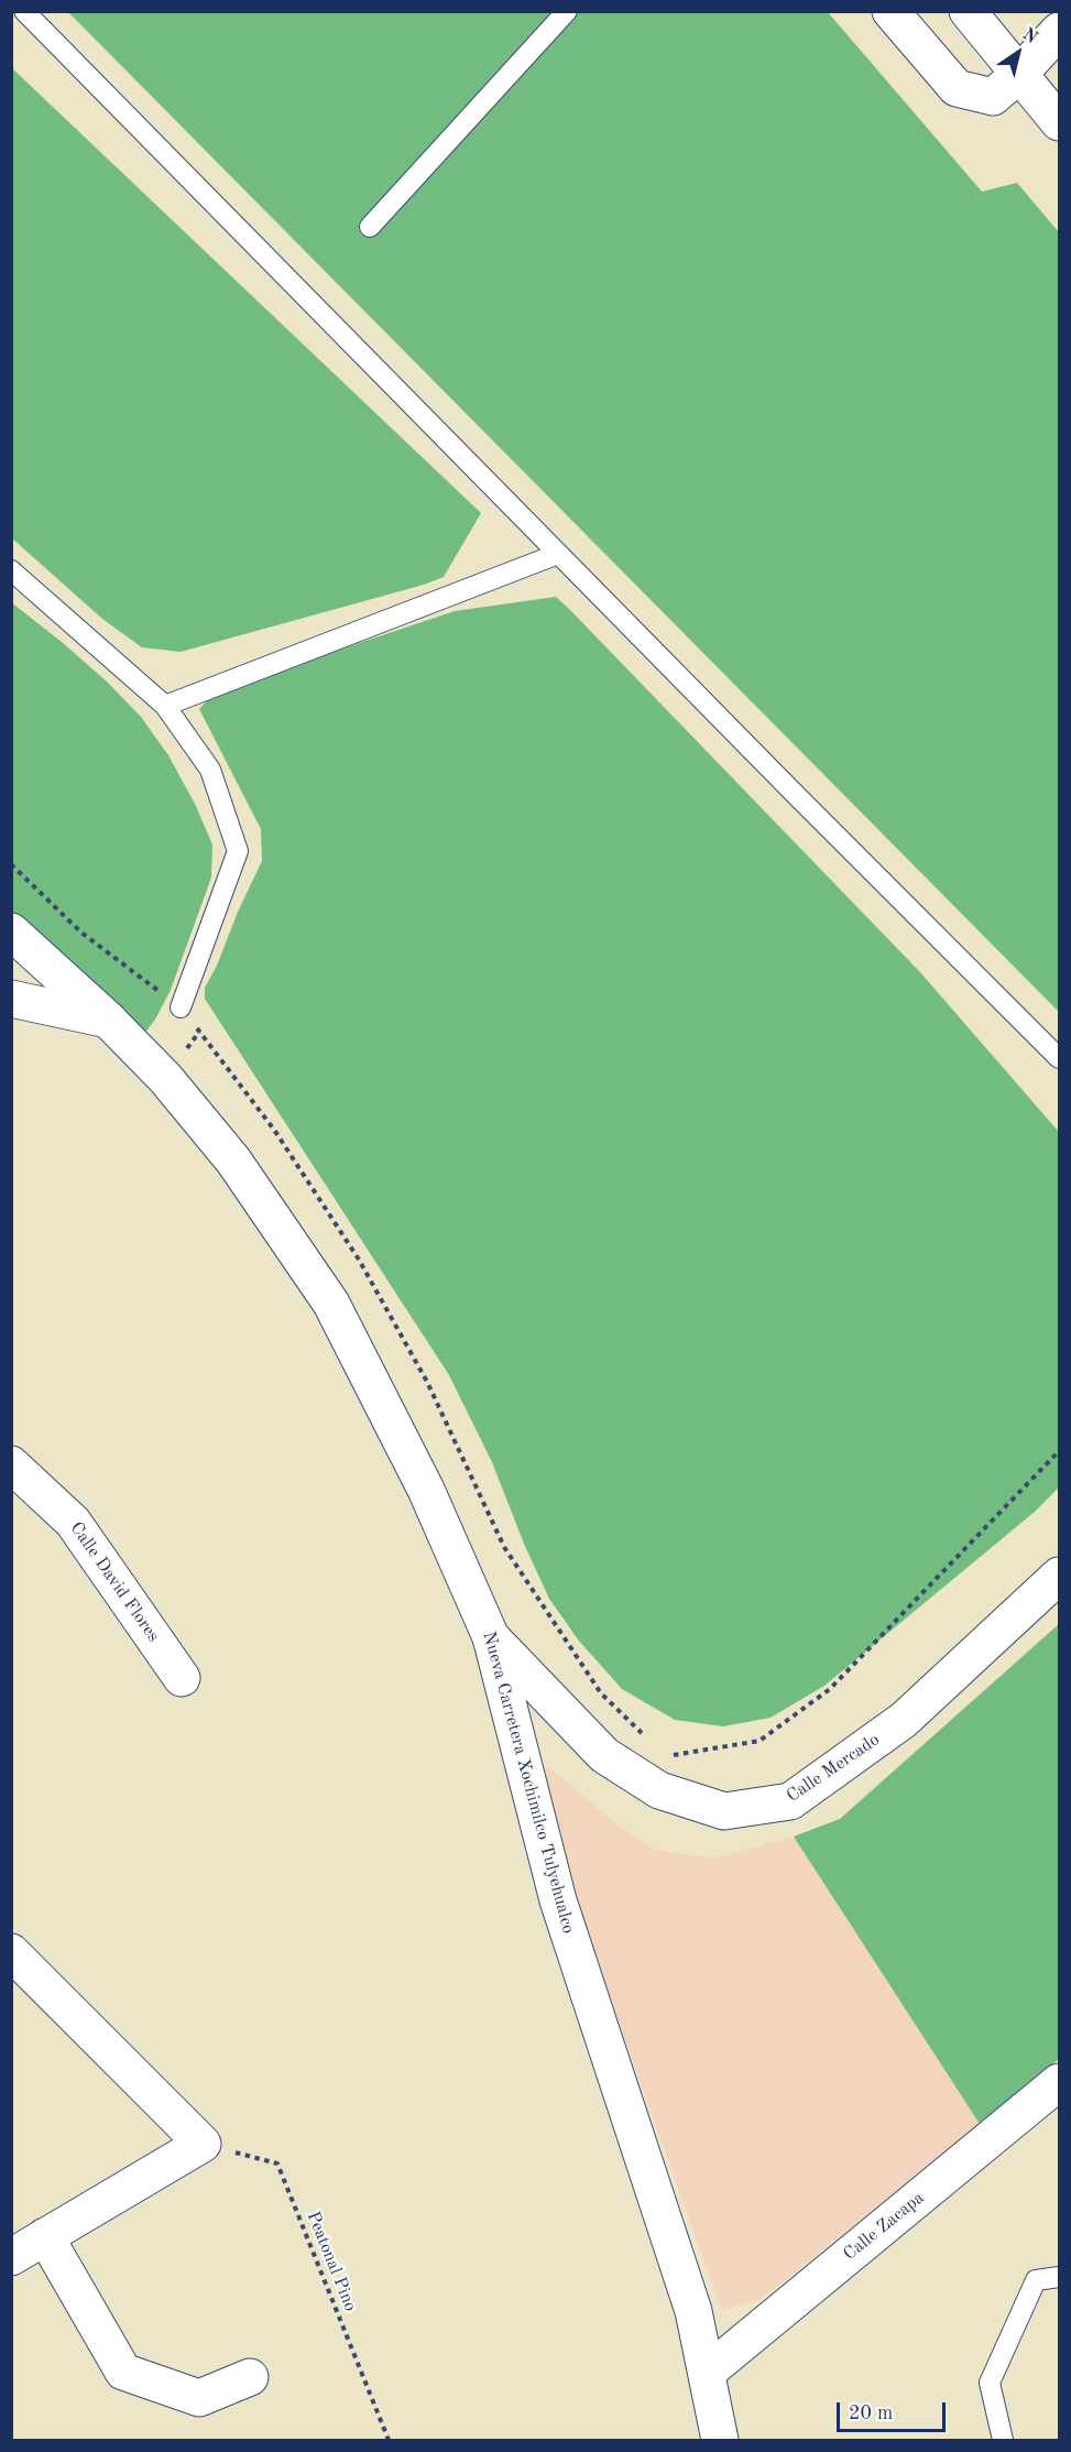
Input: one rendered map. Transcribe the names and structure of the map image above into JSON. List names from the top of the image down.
{
  "streets": {
    "street": [
      "Calle David Flores",
      "Calle Mercado",
      "Nueva Carretera Xochimilco Tulyehualco",
      "Calle Zacapa"
    ],
    "path": ["Peatonal Pino"]
  },
  "crossings": [
    ["Calle Mercado", "Nueva Carretera Xochimilco Tulyehualco"],
    ["Nueva Carretera Xochimilco Tulyehualco", "Calle Zacapa"]
  ],
  "scale_bar": "20 m",
  "north": "top right"
}
